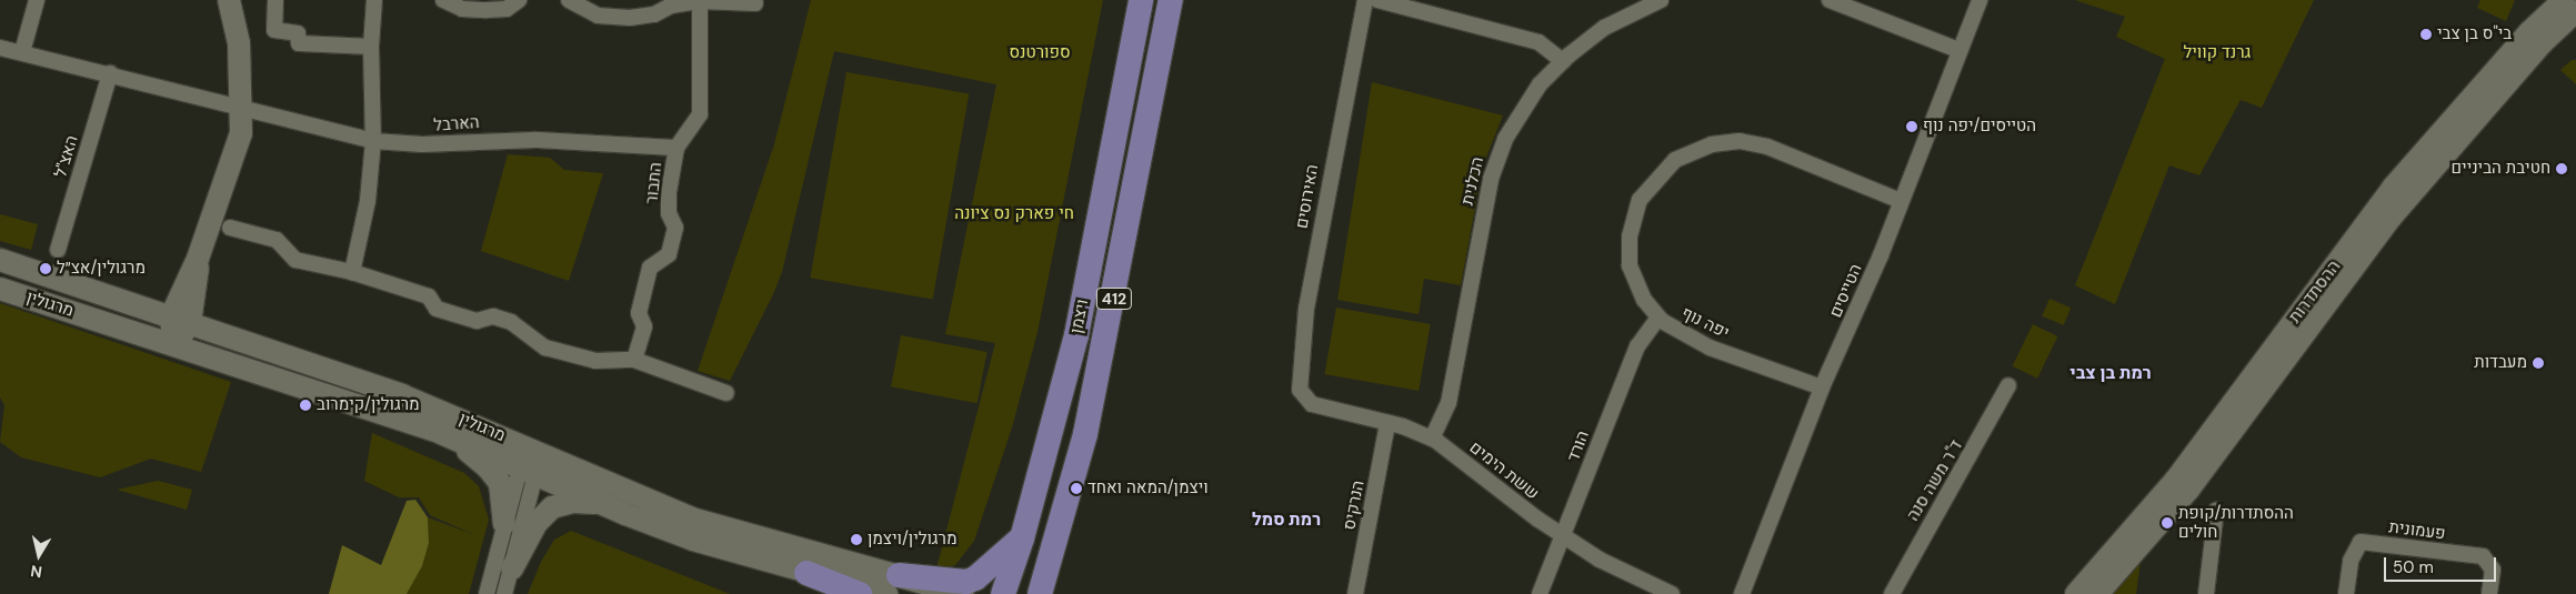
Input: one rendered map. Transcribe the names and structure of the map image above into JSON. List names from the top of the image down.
{
  "streets": {
    "main road": [
      "ההסתדרות",
      "412",
      "מרגולין",
      "ויצמן"
    ],
    "street": [
      "הארבל",
      "האצ\"ל",
      "הכלנית",
      "התבור",
      "האירוסים",
      "הטייסים",
      "יפה נוף",
      "הורד",
      "ששת הימים",
      "ד\"ר משה סנה",
      "הנרקיס",
      "פעמונית"
    ]
  },
  "crossings": [
    ["הארבל", "התבור"],
    ["הכלנית", "ששת הימים"],
    ["האירוסים", "ששת הימים"],
    ["הטייסים", "יפה נוף"],
    ["יפה נוף", "הורד"],
    ["הורד", "ששת הימים"],
    ["ששת הימים", "הנרקיס"]
  ],
  "districts": ["רמת בן צבי", "רמת סמל"],
  "parks": ["ספורטנס", "גרנד קוויל", "חי פארק נס ציונה"],
  "places": [
    "בי\"ס בן צבי",
    "הטייסים/יפה נוף",
    "חטיבת הביניים",
    "מרגולין/אצ״ל",
    "מעבדות",
    "מרגולין/קימרוב",
    "ויצמן/המאה ואחד",
    "ההסתדרות/קופת חולים",
    "מרגולין/ויצמן"
  ],
  "scale_bar": "50 m",
  "north": "bottom"
}
